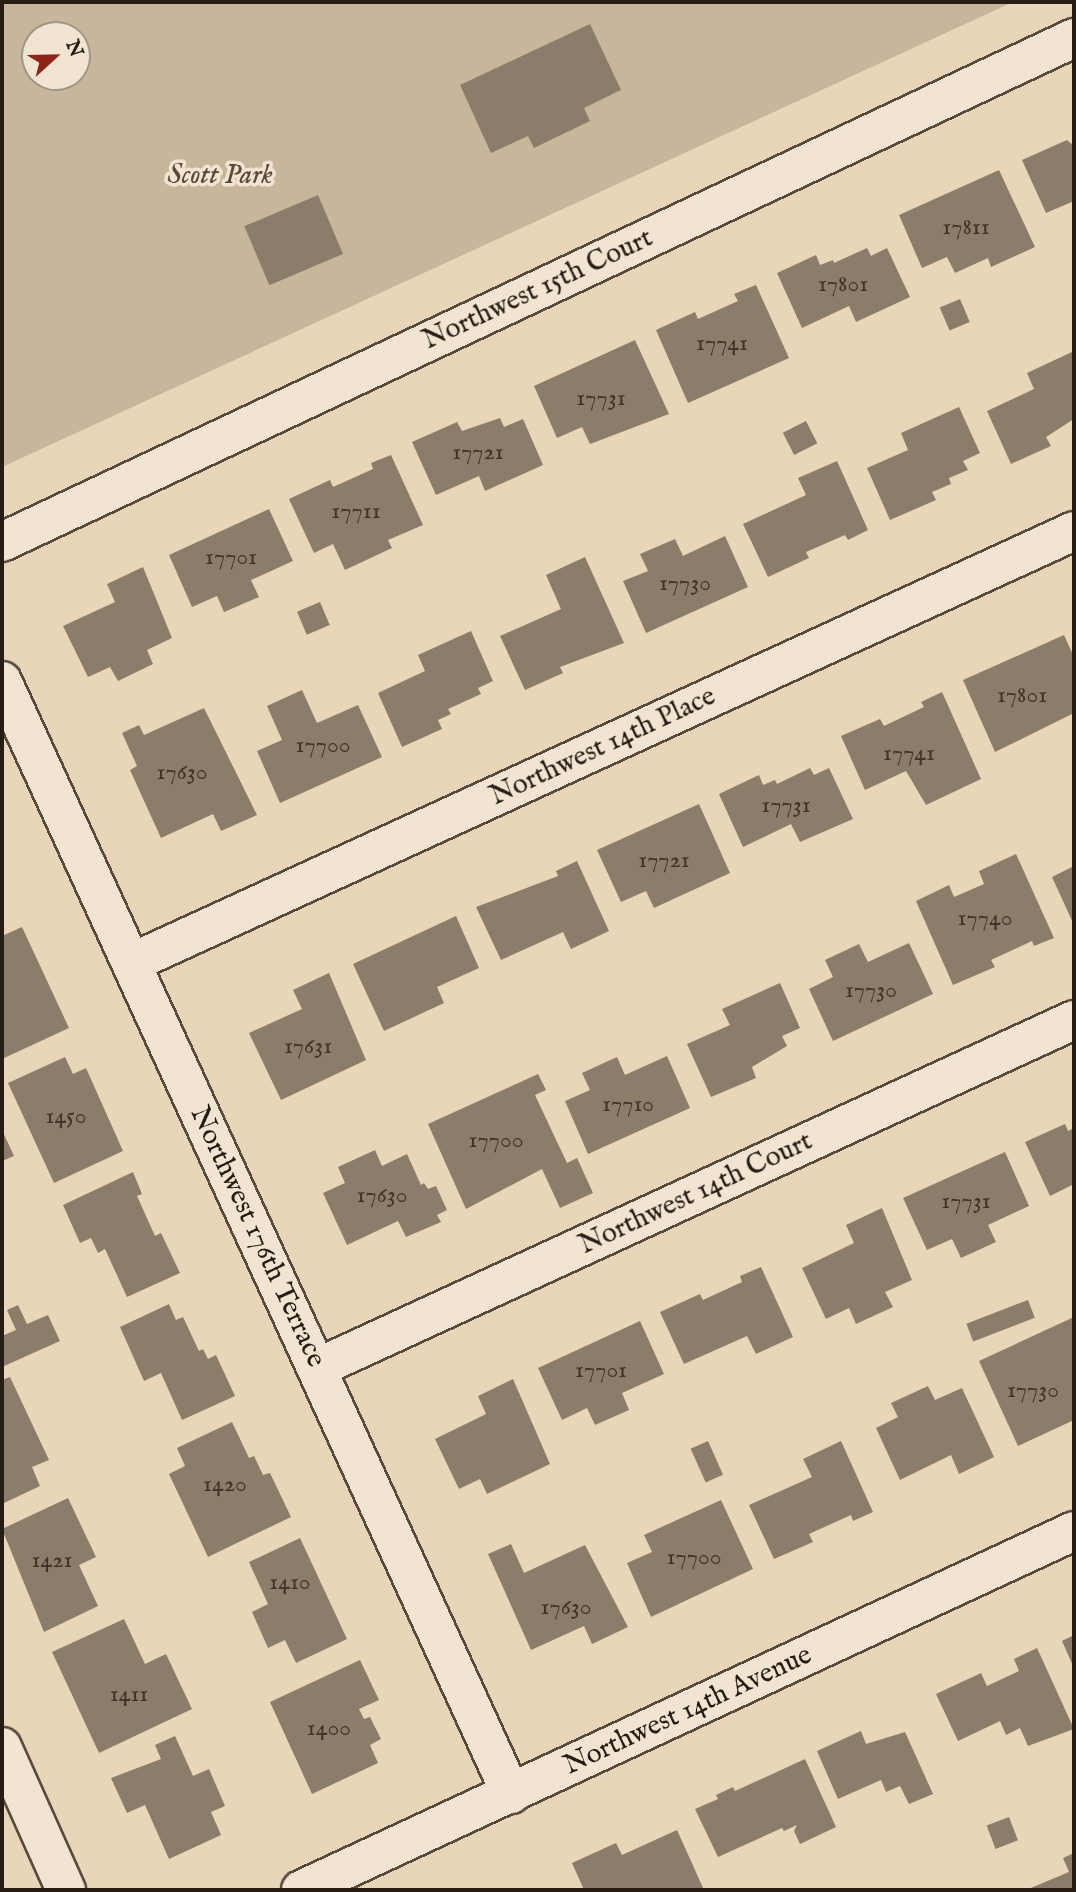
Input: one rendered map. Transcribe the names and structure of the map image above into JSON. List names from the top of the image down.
{
  "streets": {
    "street": [
      "Northwest 15th Court",
      "Northwest 14th Place",
      "Northwest 14th Court",
      "Northwest 176th Terrace",
      "Northwest 14th Avenue"
    ]
  },
  "crossings": [
    ["Northwest 14th Place", "Northwest 176th Terrace"],
    ["Northwest 14th Court", "Northwest 176th Terrace"],
    ["Northwest 176th Terrace", "Northwest 14th Avenue"]
  ],
  "parks": ["Scott Park"],
  "house_numbers": [
    "17811",
    "17801",
    "17741",
    "17731",
    "17721",
    "17711",
    "17701",
    "17730",
    "17801",
    "17700",
    "17741",
    "17630",
    "17731",
    "17721",
    "17740",
    "17730",
    "17631",
    "17710",
    "1450",
    "17700",
    "17630",
    "17731",
    "17701",
    "17730",
    "1420",
    "17700",
    "1421",
    "1410",
    "17630",
    "1411",
    "1400"
  ],
  "north": "right"
}
